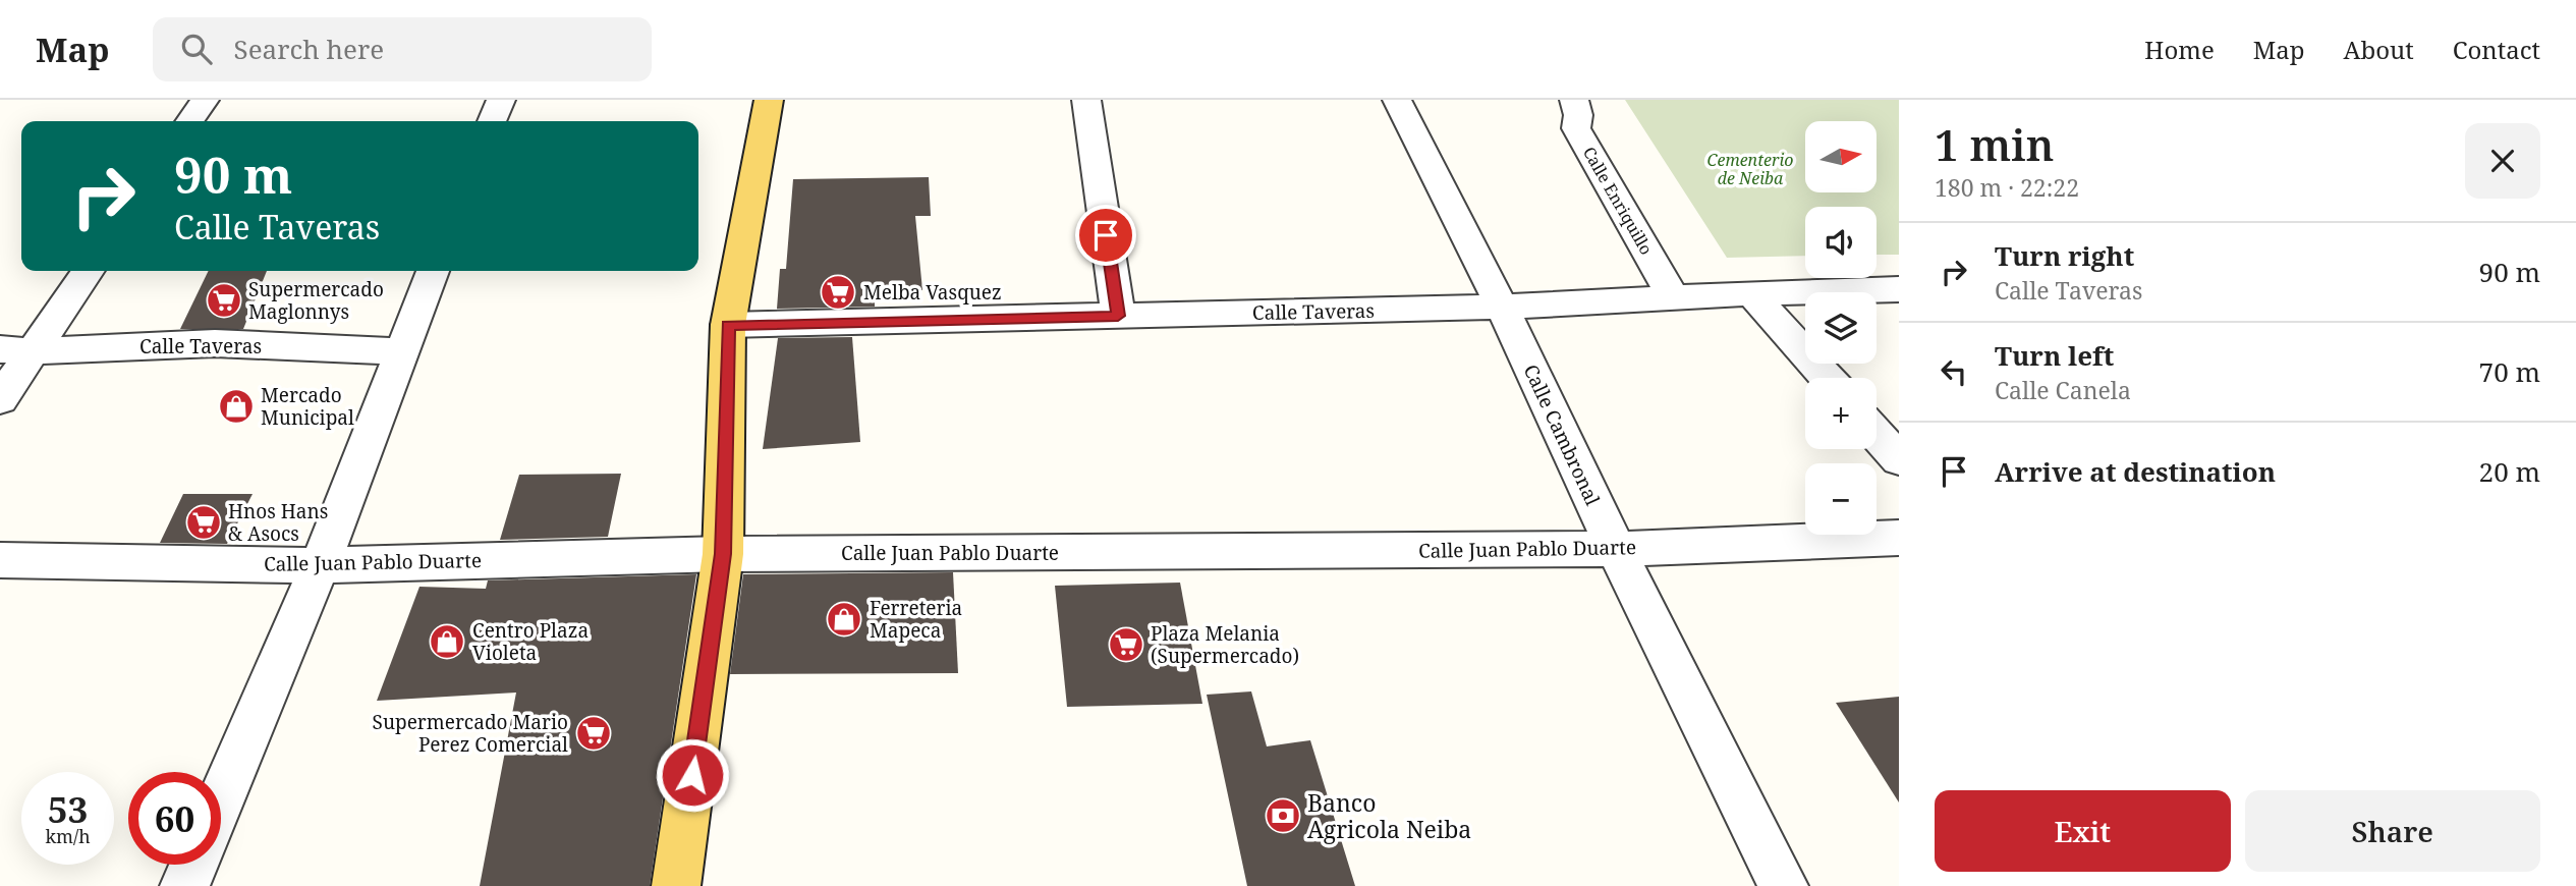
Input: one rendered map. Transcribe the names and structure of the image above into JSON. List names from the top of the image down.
{
  "streets": {
    "street": [
      "Calle Enriquillo",
      "Calle Taveras",
      "Calle Cambronal",
      "Calle Juan Pablo Duarte"
    ]
  },
  "crossings": [
    ["Calle Enriquillo", "Calle Taveras"],
    ["Calle Taveras", "Calle Cambronal"],
    ["Calle Cambronal", "Calle Juan Pablo Duarte"]
  ],
  "parks": ["Cementerio de Neiba"],
  "places": {
    "supermarket": [
      "Melba Vasquez",
      "Supermercado Maglonnys",
      "Hnos Hans & Asocs",
      "Plaza Melania (Supermercado)",
      "Supermercado Mario Perez Comercial"
    ],
    "shop": ["Mercado Municipal", "Ferreteria Mapeca", "Centro Plaza Violeta"],
    "bank": ["Banco Agricola Neiba"]
  },
  "north": "right",
  "page": {
    "header": "Map",
    "search": "Search here",
    "nav": [
      "Home",
      "Map",
      "About",
      "Contact"
    ],
    "heading": ["1 min", "180 m · 22:22"],
    "map_buttons": ["+", "−"],
    "turn": ["90 m", "Calle Taveras"],
    "list": [
      {
        "name": "Turn right",
        "note": "Calle Taveras",
        "value": "90 m"
      },
      {
        "name": "Turn left",
        "note": "Calle Canela",
        "value": "70 m"
      },
      {
        "name": "Arrive at destination",
        "value": "20 m"
      }
    ],
    "speed": "53 km/h",
    "limit": "60",
    "buttons": ["Exit", "Share"]
  }
}
